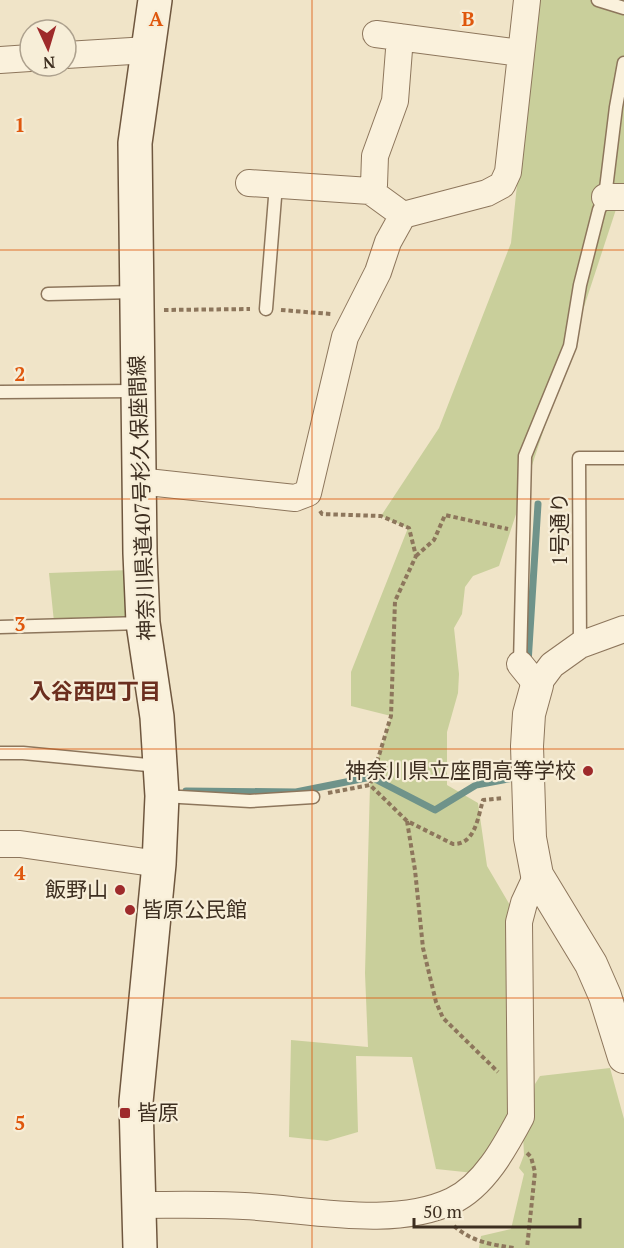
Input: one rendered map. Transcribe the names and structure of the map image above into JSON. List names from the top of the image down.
{
  "streets": {
    "main road": ["神奈川県道407号杉久保座間線"],
    "lane": ["1号通り"]
  },
  "districts": ["入谷西四丁目"],
  "places": {
    "other": ["神奈川県立座間高等学校", "飯野山", "皆原公民館"],
    "transit": ["皆原"]
  },
  "scale_bar": "50 m",
  "north": "bottom",
  "grid": {
    "columns": ["A", "B"],
    "rows": [
      "1",
      "2",
      "3",
      "4",
      "5"
    ]
  }
}
